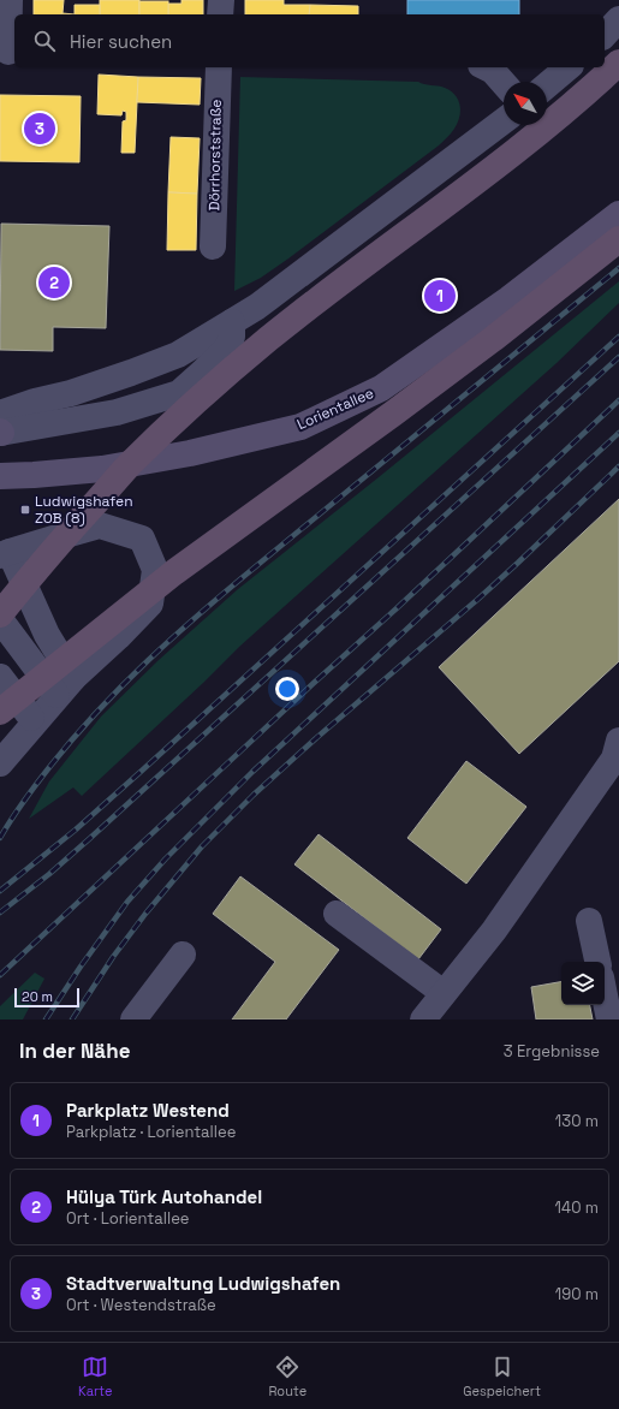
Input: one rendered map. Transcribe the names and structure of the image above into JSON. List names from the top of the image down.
{
  "streets": {
    "main road": ["Lorientallee"],
    "street": ["Dörrhorststraße"]
  },
  "places": {
    "transit": ["Ludwigshafen ZOB (8)"]
  },
  "scale_bar": "20 m",
  "north": "top left",
  "page": {
    "search": "Hier suchen",
    "pins": ["3", "2", "1"],
    "scale": "20 m",
    "heading": ["In der Nähe", "3 Ergebnisse"],
    "list": [
      {
        "mark": "1",
        "name": "Parkplatz Westend",
        "note": "Parkplatz · Lorientallee",
        "value": "130 m"
      },
      {
        "mark": "2",
        "name": "Hülya Türk Autohandel",
        "note": "Ort · Lorientallee",
        "value": "140 m"
      },
      {
        "mark": "3",
        "name": "Stadtverwaltung Ludwigshafen",
        "note": "Ort · Westendstraße",
        "value": "190 m"
      }
    ],
    "nav": ["Karte", "Route", "Gespeichert"]
  }
}
